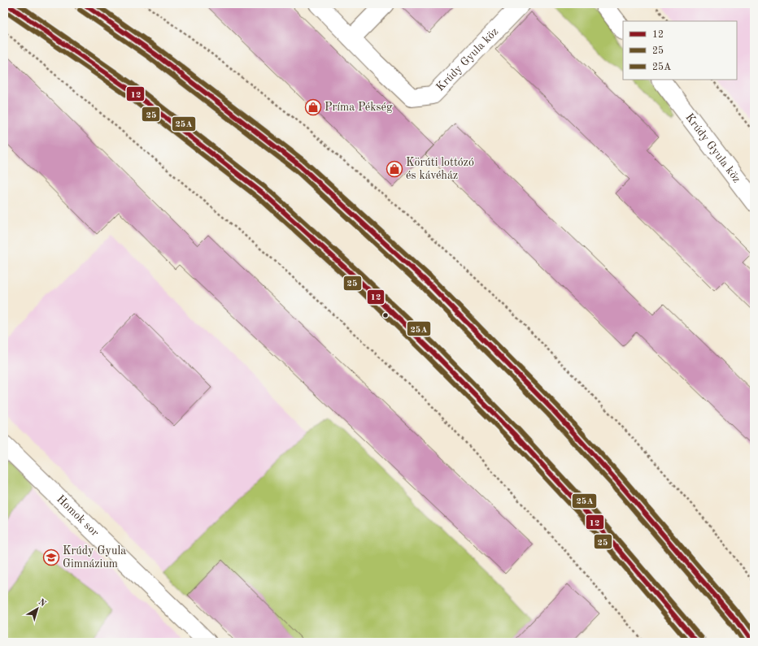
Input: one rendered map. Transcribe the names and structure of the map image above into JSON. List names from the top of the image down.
{
  "streets": {
    "street": ["Krúdy Gyula köz", "Homok sor"]
  },
  "places": {
    "shop": ["Príma Pékség", "Körúti lottózó és kávéház"],
    "school or university": ["Krúdy Gyula Gimnázium"]
  },
  "lines": ["transit line 12", "transit line 25A", "transit line 25"],
  "legend": ["12", "25", "25A"],
  "north": "top right"
}
